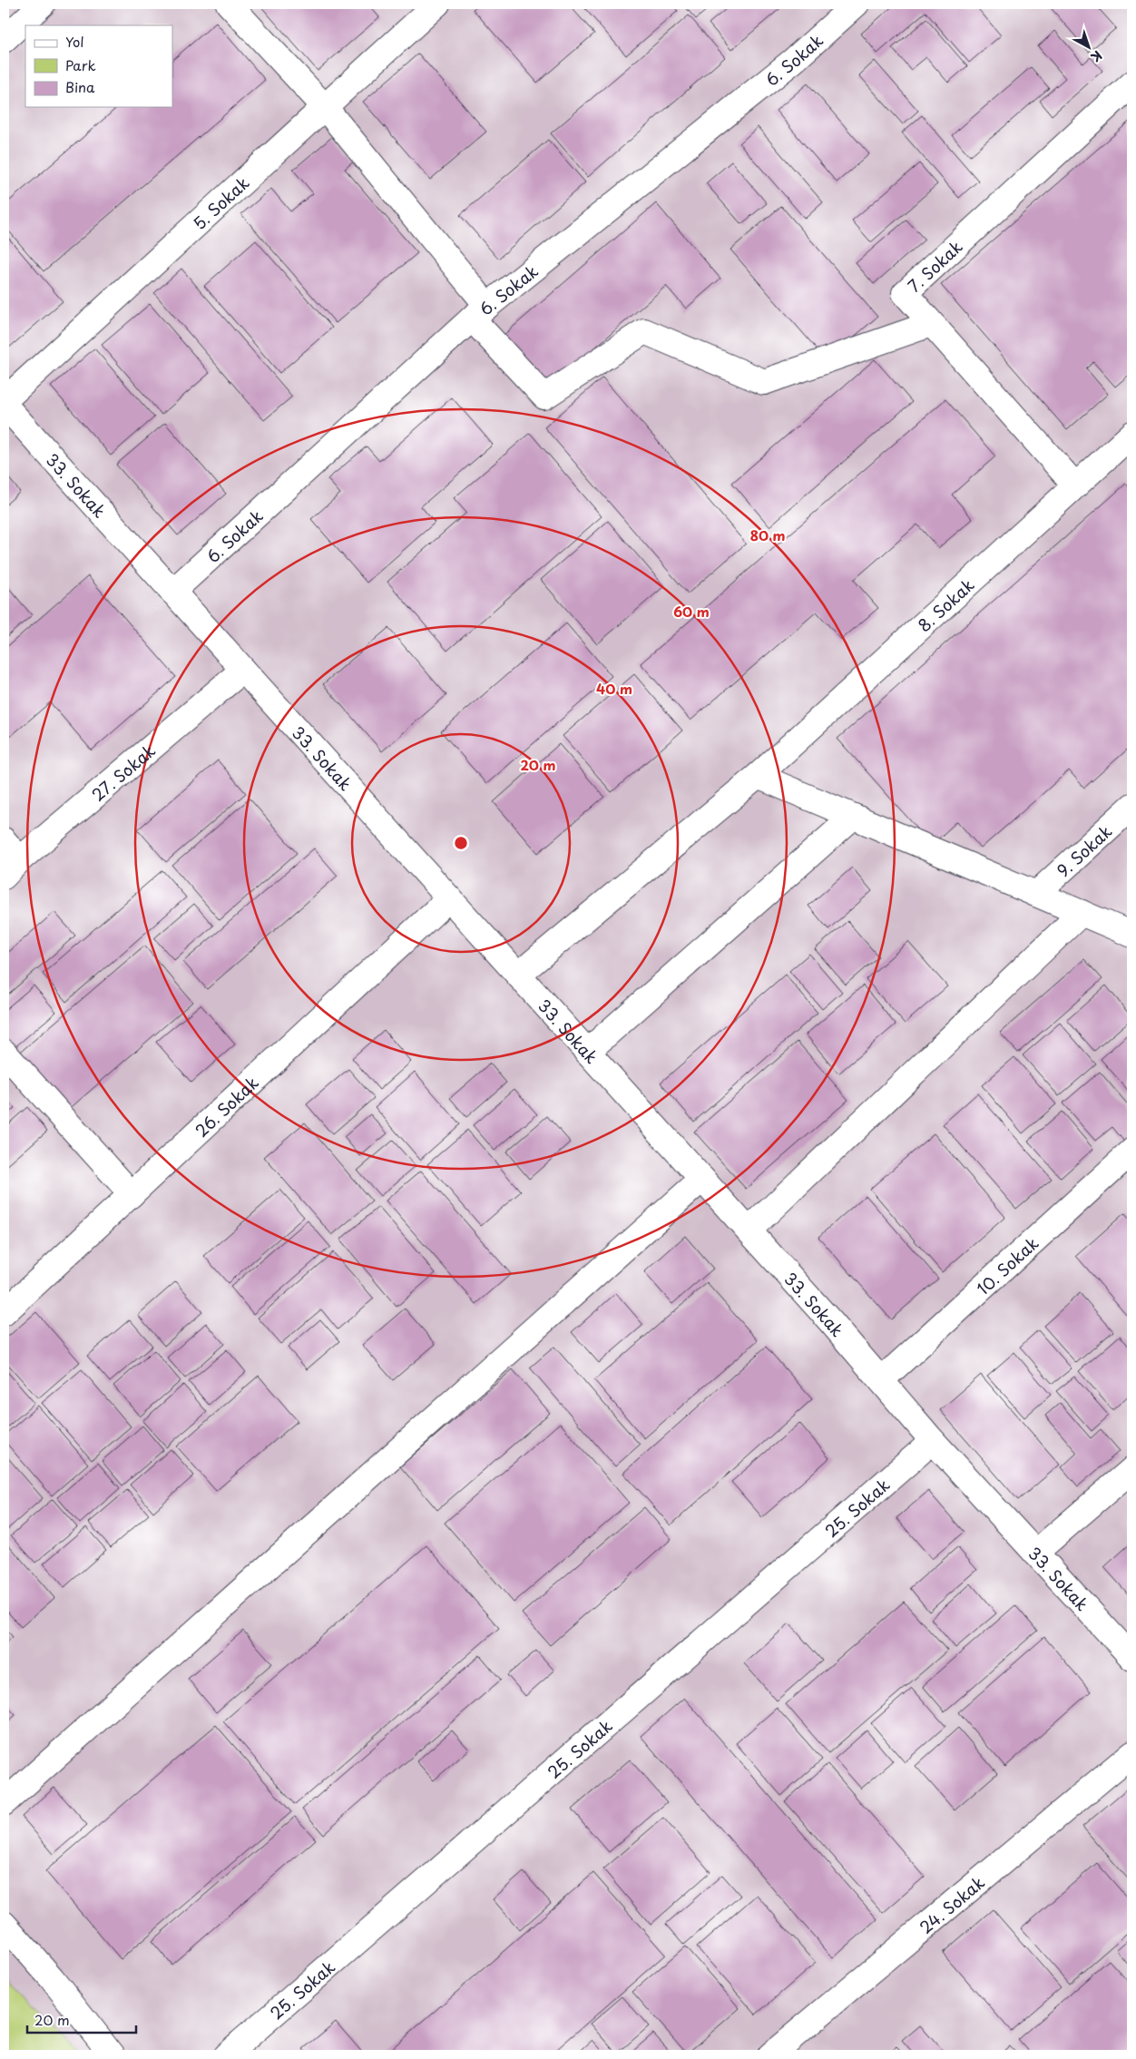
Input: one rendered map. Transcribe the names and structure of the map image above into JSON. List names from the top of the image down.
{
  "streets": {
    "street": [
      "6. Sokak",
      "5. Sokak",
      "7. Sokak",
      "33. Sokak",
      "8. Sokak",
      "27. Sokak",
      "9. Sokak",
      "26. Sokak",
      "10. Sokak",
      "25. Sokak",
      "24. Sokak"
    ]
  },
  "crossings": [
    ["6. Sokak", "33. Sokak"],
    ["5. Sokak", "33. Sokak"],
    ["7. Sokak", "8. Sokak"],
    ["33. Sokak", "8. Sokak"],
    ["33. Sokak", "27. Sokak"],
    ["33. Sokak", "26. Sokak"],
    ["33. Sokak", "10. Sokak"],
    ["33. Sokak", "25. Sokak"]
  ],
  "legend": ["Yol", "Park", "Bina"],
  "scale_bar": "20 m",
  "north": "bottom right",
  "rings": [
    "80 m",
    "60 m",
    "40 m",
    "20 m"
  ]
}
